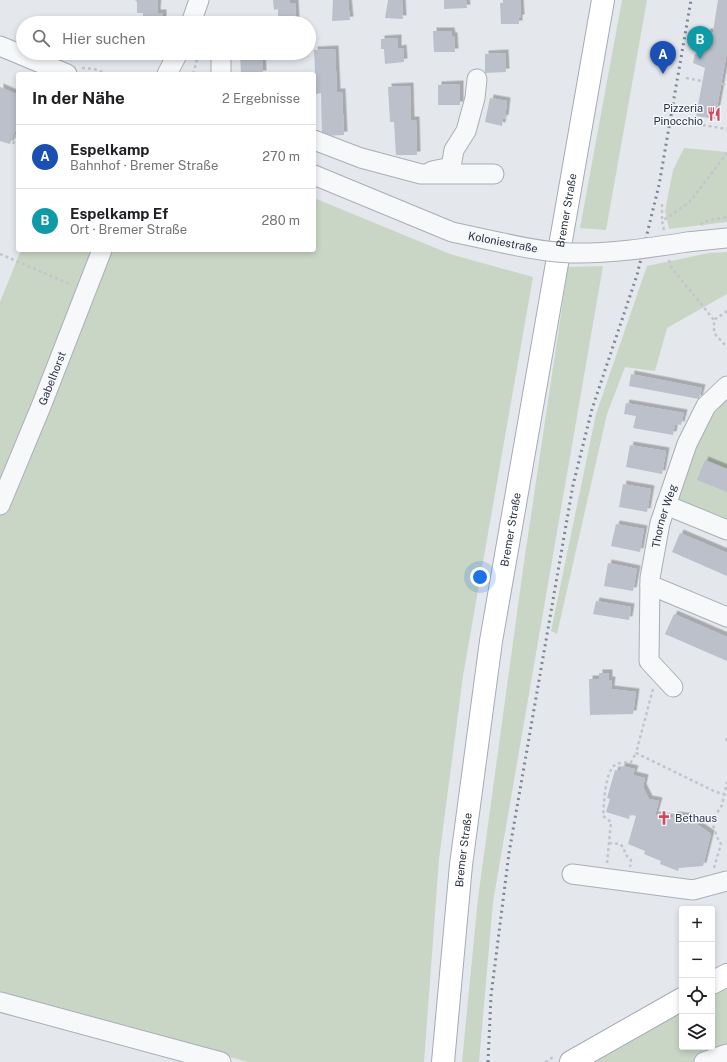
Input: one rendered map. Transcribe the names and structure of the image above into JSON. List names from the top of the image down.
{
  "streets": {
    "main road": ["Bremer Straße"],
    "street": ["Koloniestraße", "Gabelhorst", "Thorner Weg"]
  },
  "places": {
    "restaurant": ["Pizzeria Pinocchio"],
    "church": ["Bethaus"]
  },
  "page": {
    "search": "Hier suchen",
    "pins": ["B", "A"],
    "heading": ["In der Nähe", "2 Ergebnisse"],
    "list": [
      {
        "mark": "A",
        "name": "Espelkamp",
        "note": "Bahnhof · Bremer Straße",
        "value": "270 m"
      },
      {
        "mark": "B",
        "name": "Espelkamp Ef",
        "note": "Ort · Bremer Straße",
        "value": "280 m"
      }
    ],
    "map_buttons": ["+", "−"]
  }
}
